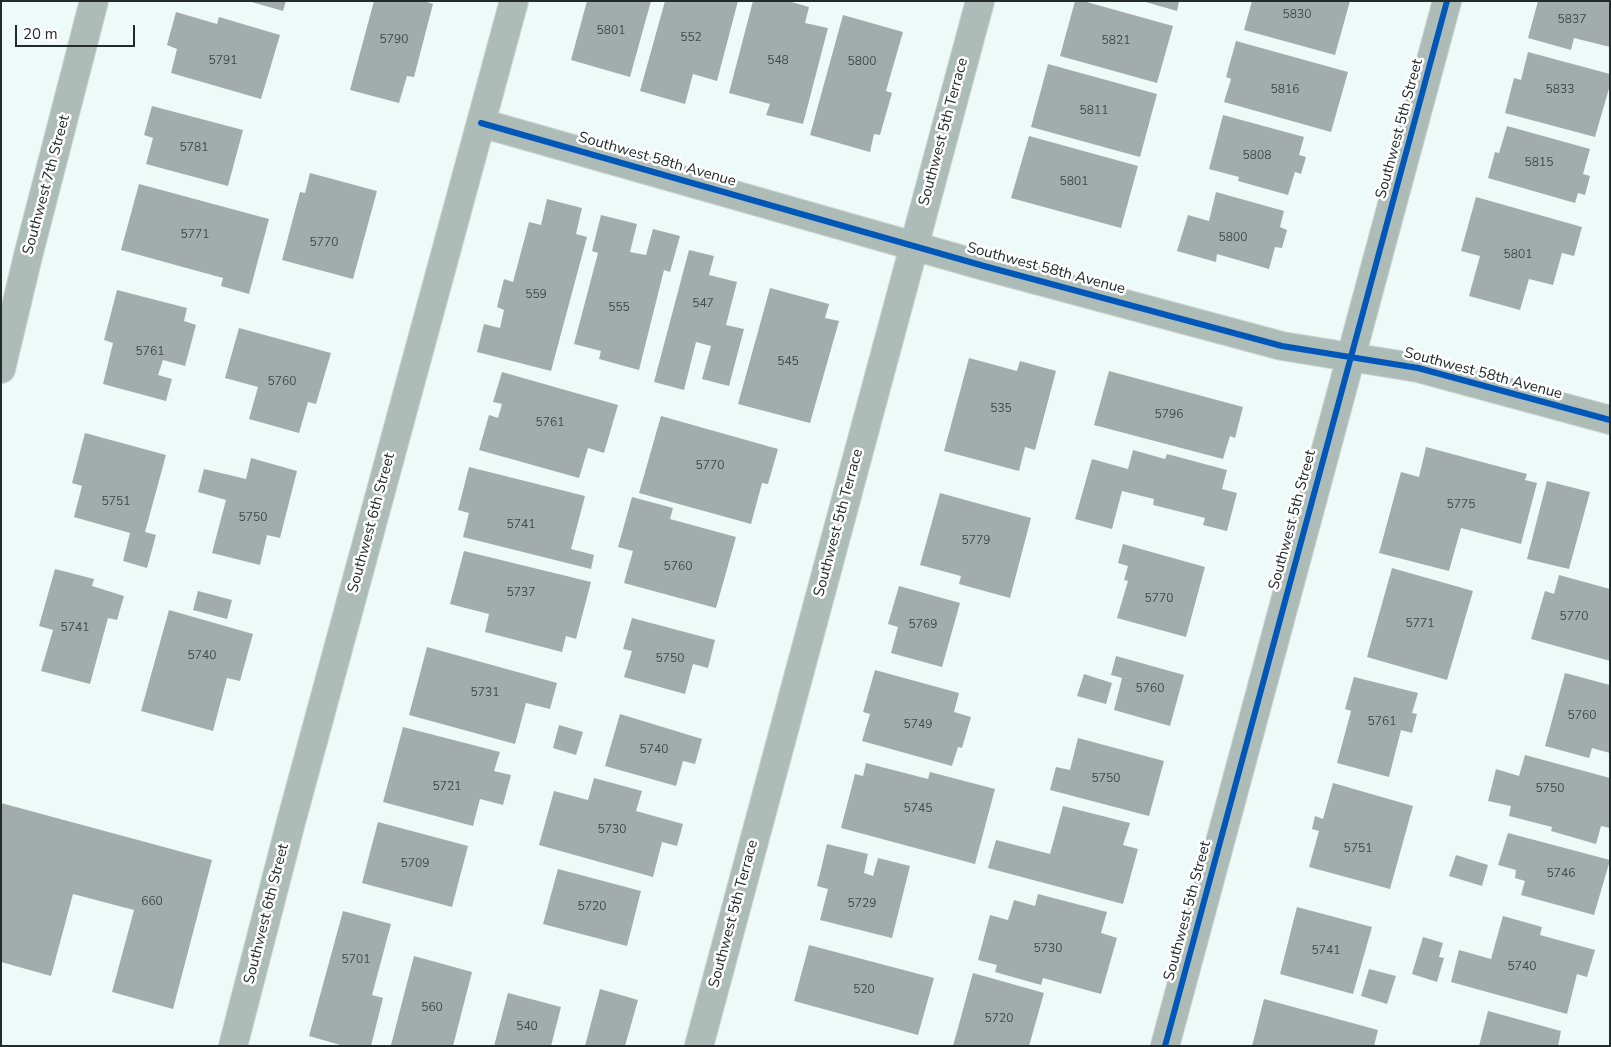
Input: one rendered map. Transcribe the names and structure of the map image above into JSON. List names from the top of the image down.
{
  "streets": {
    "street": [
      "Southwest 5th Street",
      "Southwest 5th Terrace",
      "Southwest 58th Avenue",
      "Southwest 7th Street",
      "Southwest 6th Street"
    ]
  },
  "crossings": [
    ["Southwest 5th Street", "Southwest 58th Avenue"],
    ["Southwest 5th Terrace", "Southwest 58th Avenue"],
    ["Southwest 58th Avenue", "Southwest 6th Street"]
  ],
  "house_numbers": [
    "5830",
    "5837",
    "5801",
    "552",
    "5790",
    "5821",
    "5791",
    "548",
    "5800",
    "5816",
    "5833",
    "5811",
    "5781",
    "5808",
    "5815",
    "5801",
    "5771",
    "5800",
    "5770",
    "5801",
    "559",
    "547",
    "555",
    "5761",
    "545",
    "5760",
    "535",
    "5796",
    "5761",
    "5770",
    "5751",
    "5775",
    "5750",
    "5741",
    "5779",
    "5760",
    "5737",
    "5770",
    "5770",
    "5771",
    "5769",
    "5741",
    "5740",
    "5750",
    "5760",
    "5731",
    "5760",
    "5761",
    "5749",
    "5740",
    "5750",
    "5721",
    "5750",
    "5745",
    "5730",
    "5751",
    "5709",
    "5746",
    "660",
    "5729",
    "5720",
    "5730",
    "5741",
    "5701",
    "5740",
    "520",
    "560",
    "5720",
    "540"
  ],
  "scale_bar": "20 m"
}
